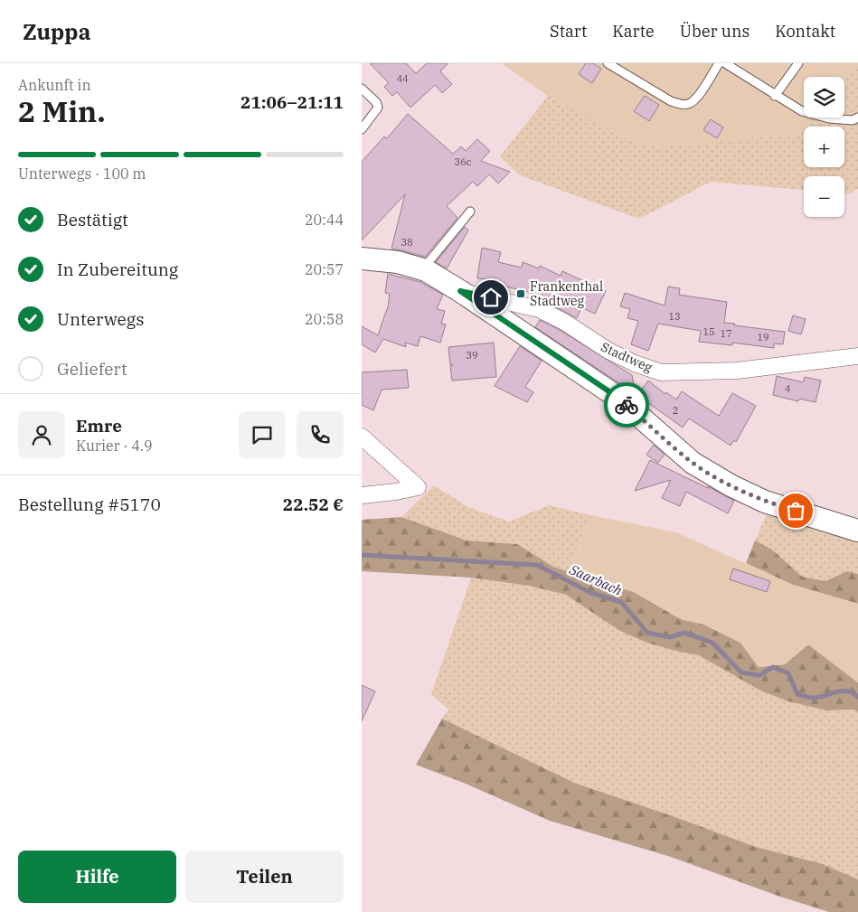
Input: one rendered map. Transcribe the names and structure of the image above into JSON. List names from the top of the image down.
{
  "streets": {
    "street": ["Stadtweg"]
  },
  "water": ["Saarbach"],
  "places": {
    "transit": ["Frankenthal Stadtweg"]
  },
  "house_numbers": [
    "44",
    "36c",
    "38",
    "13",
    "15",
    "17",
    "19",
    "39",
    "4",
    "2"
  ],
  "page": {
    "header": "Zuppa",
    "nav": [
      "Start",
      "Karte",
      "Über uns",
      "Kontakt"
    ],
    "heading": ["2 Min.", "Ankunft in", "21:06–21:11"],
    "panel": [
      "Emre",
      "Kurier · 4.9",
      "Bestellung #5170",
      "22.52 €"
    ],
    "map_buttons": ["+", "−"],
    "bar": "Unterwegs · 100 m",
    "list": [
      ["Bestätigt", "20:44"],
      ["In Zubereitung", "20:57"],
      ["Unterwegs", "20:58"],
      "Geliefert"
    ],
    "buttons": ["Hilfe", "Teilen"]
  }
}
